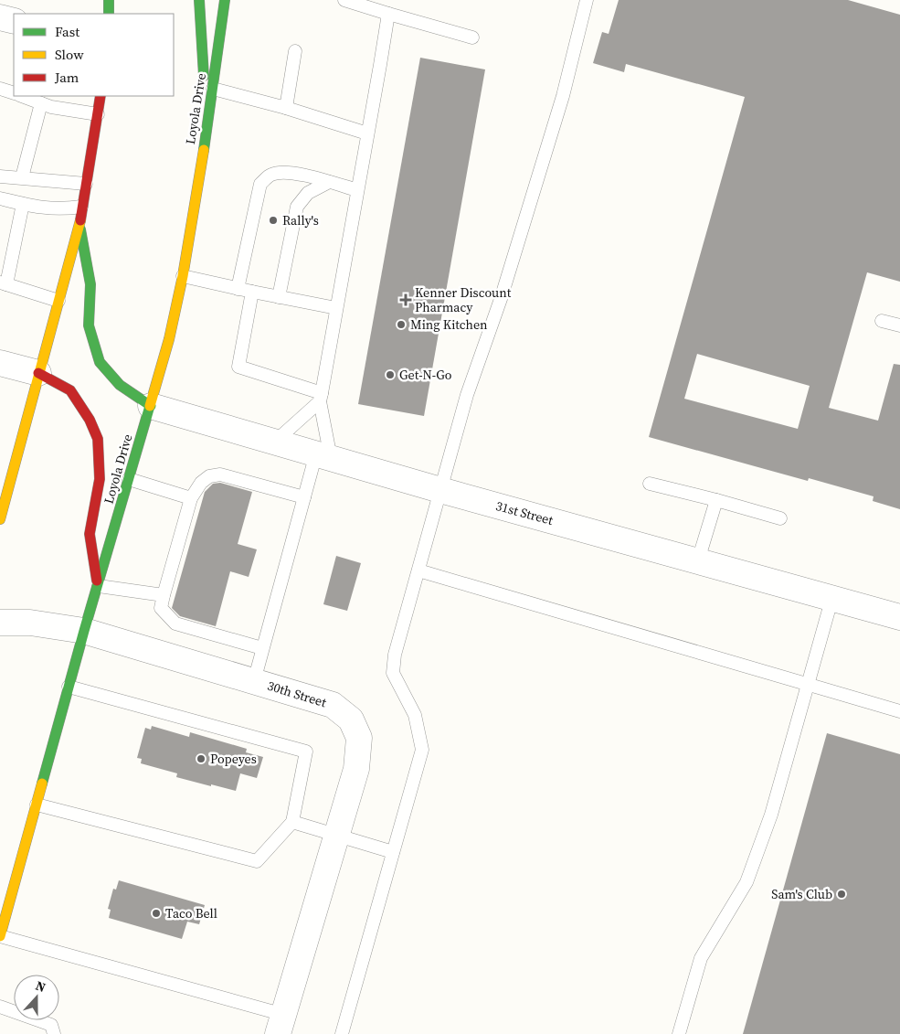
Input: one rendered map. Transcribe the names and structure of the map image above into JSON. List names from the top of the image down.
{
  "streets": {
    "main road": ["Loyola Drive"],
    "street": ["31st Street", "30th Street"]
  },
  "crossings": [
    ["Loyola Drive", "31st Street"],
    ["Loyola Drive", "30th Street"]
  ],
  "places": {
    "other": [
      "Rally's",
      "Ming Kitchen",
      "Get-N-Go",
      "Popeyes",
      "Sam's Club",
      "Taco Bell"
    ],
    "health": ["Kenner Discount Pharmacy"]
  },
  "legend": ["Fast", "Slow", "Jam"],
  "north": "top"
}
